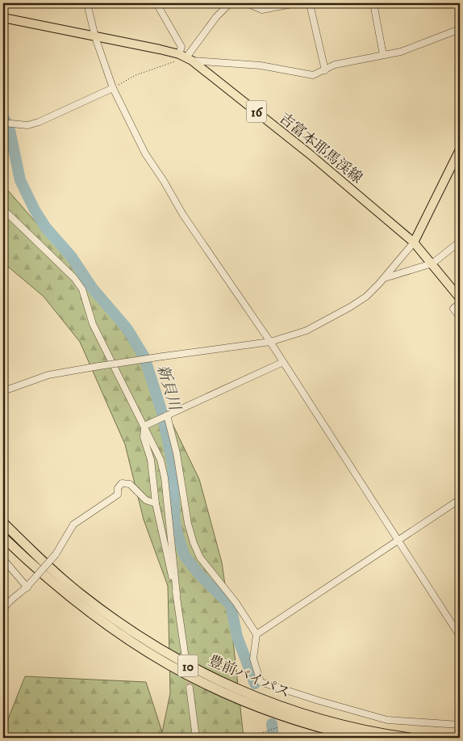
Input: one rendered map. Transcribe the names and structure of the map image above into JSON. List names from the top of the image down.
{
  "streets": {
    "highway": ["10", "豊前バイパス"],
    "main road": ["16", "吉富本耶馬渓線"]
  },
  "water": ["新貝川"]
}
